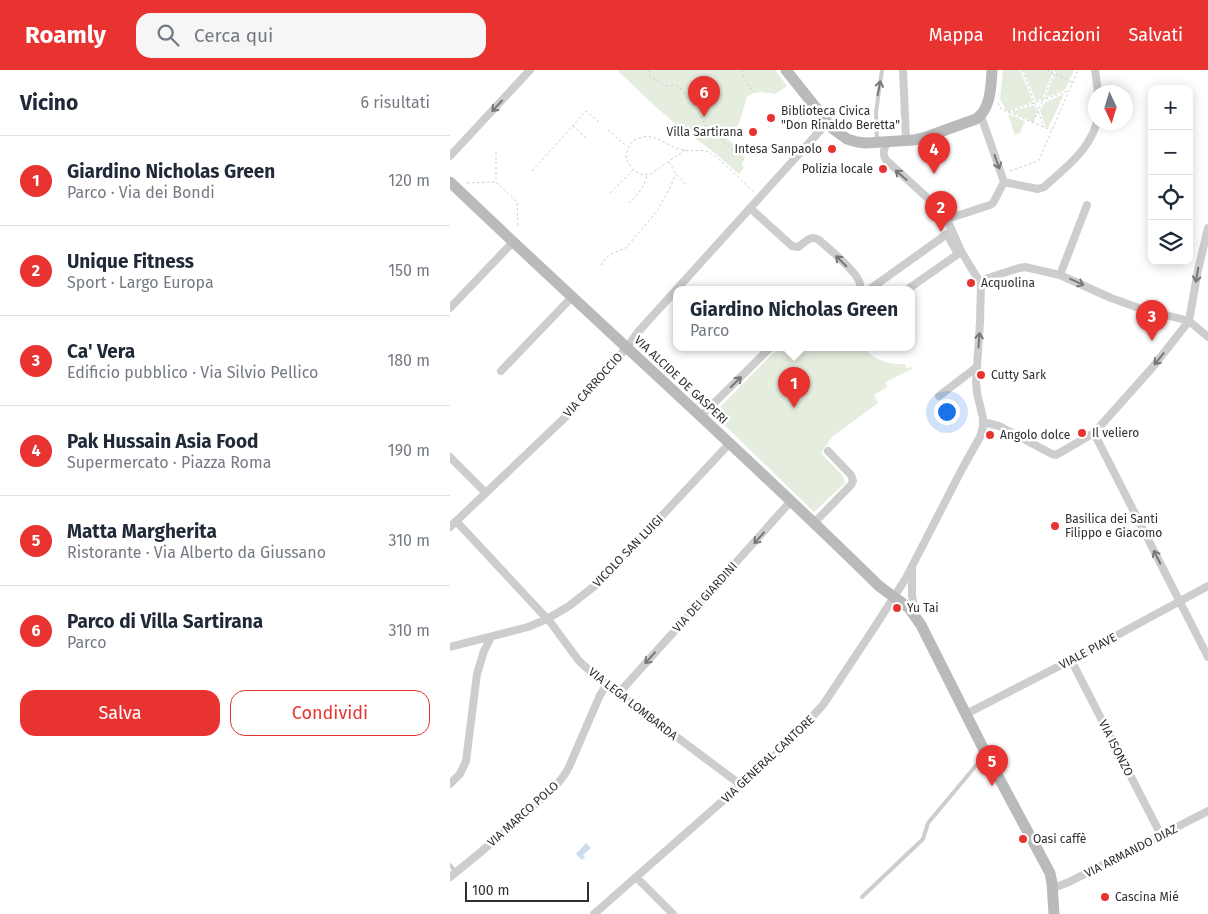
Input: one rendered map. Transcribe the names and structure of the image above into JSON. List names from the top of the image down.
{
  "streets": {
    "street": [
      "VIA ALCIDE DE GASPERI",
      "VIA CARROCCIO",
      "VICOLO SAN LUIGI",
      "VIA DEI GIARDINI",
      "VIALE PIAVE",
      "VIA LEGA LOMBARDA",
      "VIA ISONZO",
      "VIA GENERAL CANTORE",
      "VIA MARCO POLO",
      "VIA ARMANDO DIAZ"
    ]
  },
  "crossings": [
    ["VIA ALCIDE DE GASPERI", "VIA CARROCCIO"],
    ["VIA ALCIDE DE GASPERI", "VICOLO SAN LUIGI"],
    ["VIA ALCIDE DE GASPERI", "VIA DEI GIARDINI"],
    ["VIA ALCIDE DE GASPERI", "VIALE PIAVE"],
    ["VIA ALCIDE DE GASPERI", "VIA GENERAL CANTORE"],
    ["VIA ALCIDE DE GASPERI", "VIA ARMANDO DIAZ"],
    ["VIA CARROCCIO", "VIA LEGA LOMBARDA"],
    ["VICOLO SAN LUIGI", "VIA LEGA LOMBARDA"],
    ["VIA DEI GIARDINI", "VIA LEGA LOMBARDA"],
    ["VIALE PIAVE", "VIA ISONZO"],
    ["VIA LEGA LOMBARDA", "VIA GENERAL CANTORE"],
    ["VIA LEGA LOMBARDA", "VIA MARCO POLO"],
    ["VIA ISONZO", "VIA ARMANDO DIAZ"]
  ],
  "one_way": ["VIA DEI GIARDINI"],
  "places": [
    "Biblioteca Civica \"Don Rinaldo Beretta\"",
    "Villa Sartirana",
    "Intesa Sanpaolo",
    "Polizia locale",
    "Acquolina",
    "Cutty Sark",
    "Il veliero",
    "Angolo dolce",
    "Basilica dei Santi Filippo e Giacomo",
    "Yu Tai",
    "Oasi caffè",
    "Cascina Mié"
  ],
  "scale_bar": "100 m",
  "north": "bottom",
  "page": {
    "header": "Roamly",
    "search": "Cerca qui",
    "nav": ["Mappa", "Indicazioni", "Salvati"],
    "heading": ["Vicino", "6 risultati"],
    "pins": [
      "6",
      "4",
      "2",
      "3",
      "1",
      "5"
    ],
    "map_buttons": ["+", "−"],
    "list": [
      {
        "mark": "1",
        "name": "Giardino Nicholas Green",
        "note": "Parco · Via dei Bondi",
        "value": "120 m"
      },
      {
        "mark": "2",
        "name": "Unique Fitness",
        "note": "Sport · Largo Europa",
        "value": "150 m"
      },
      {
        "mark": "3",
        "name": "Ca' Vera",
        "note": "Edificio pubblico · Via Silvio Pellico",
        "value": "180 m"
      },
      {
        "mark": "4",
        "name": "Pak Hussain Asia Food",
        "note": "Supermercato · Piazza Roma",
        "value": "190 m"
      },
      {
        "mark": "5",
        "name": "Matta Margherita",
        "note": "Ristorante · Via Alberto da Giussano",
        "value": "310 m"
      },
      {
        "mark": "6",
        "name": "Parco di Villa Sartirana",
        "note": "Parco",
        "value": "310 m"
      }
    ],
    "popup": ["Giardino Nicholas Green", "Parco"],
    "buttons": ["Salva", "Condividi"],
    "scale": "100 m"
  }
}
